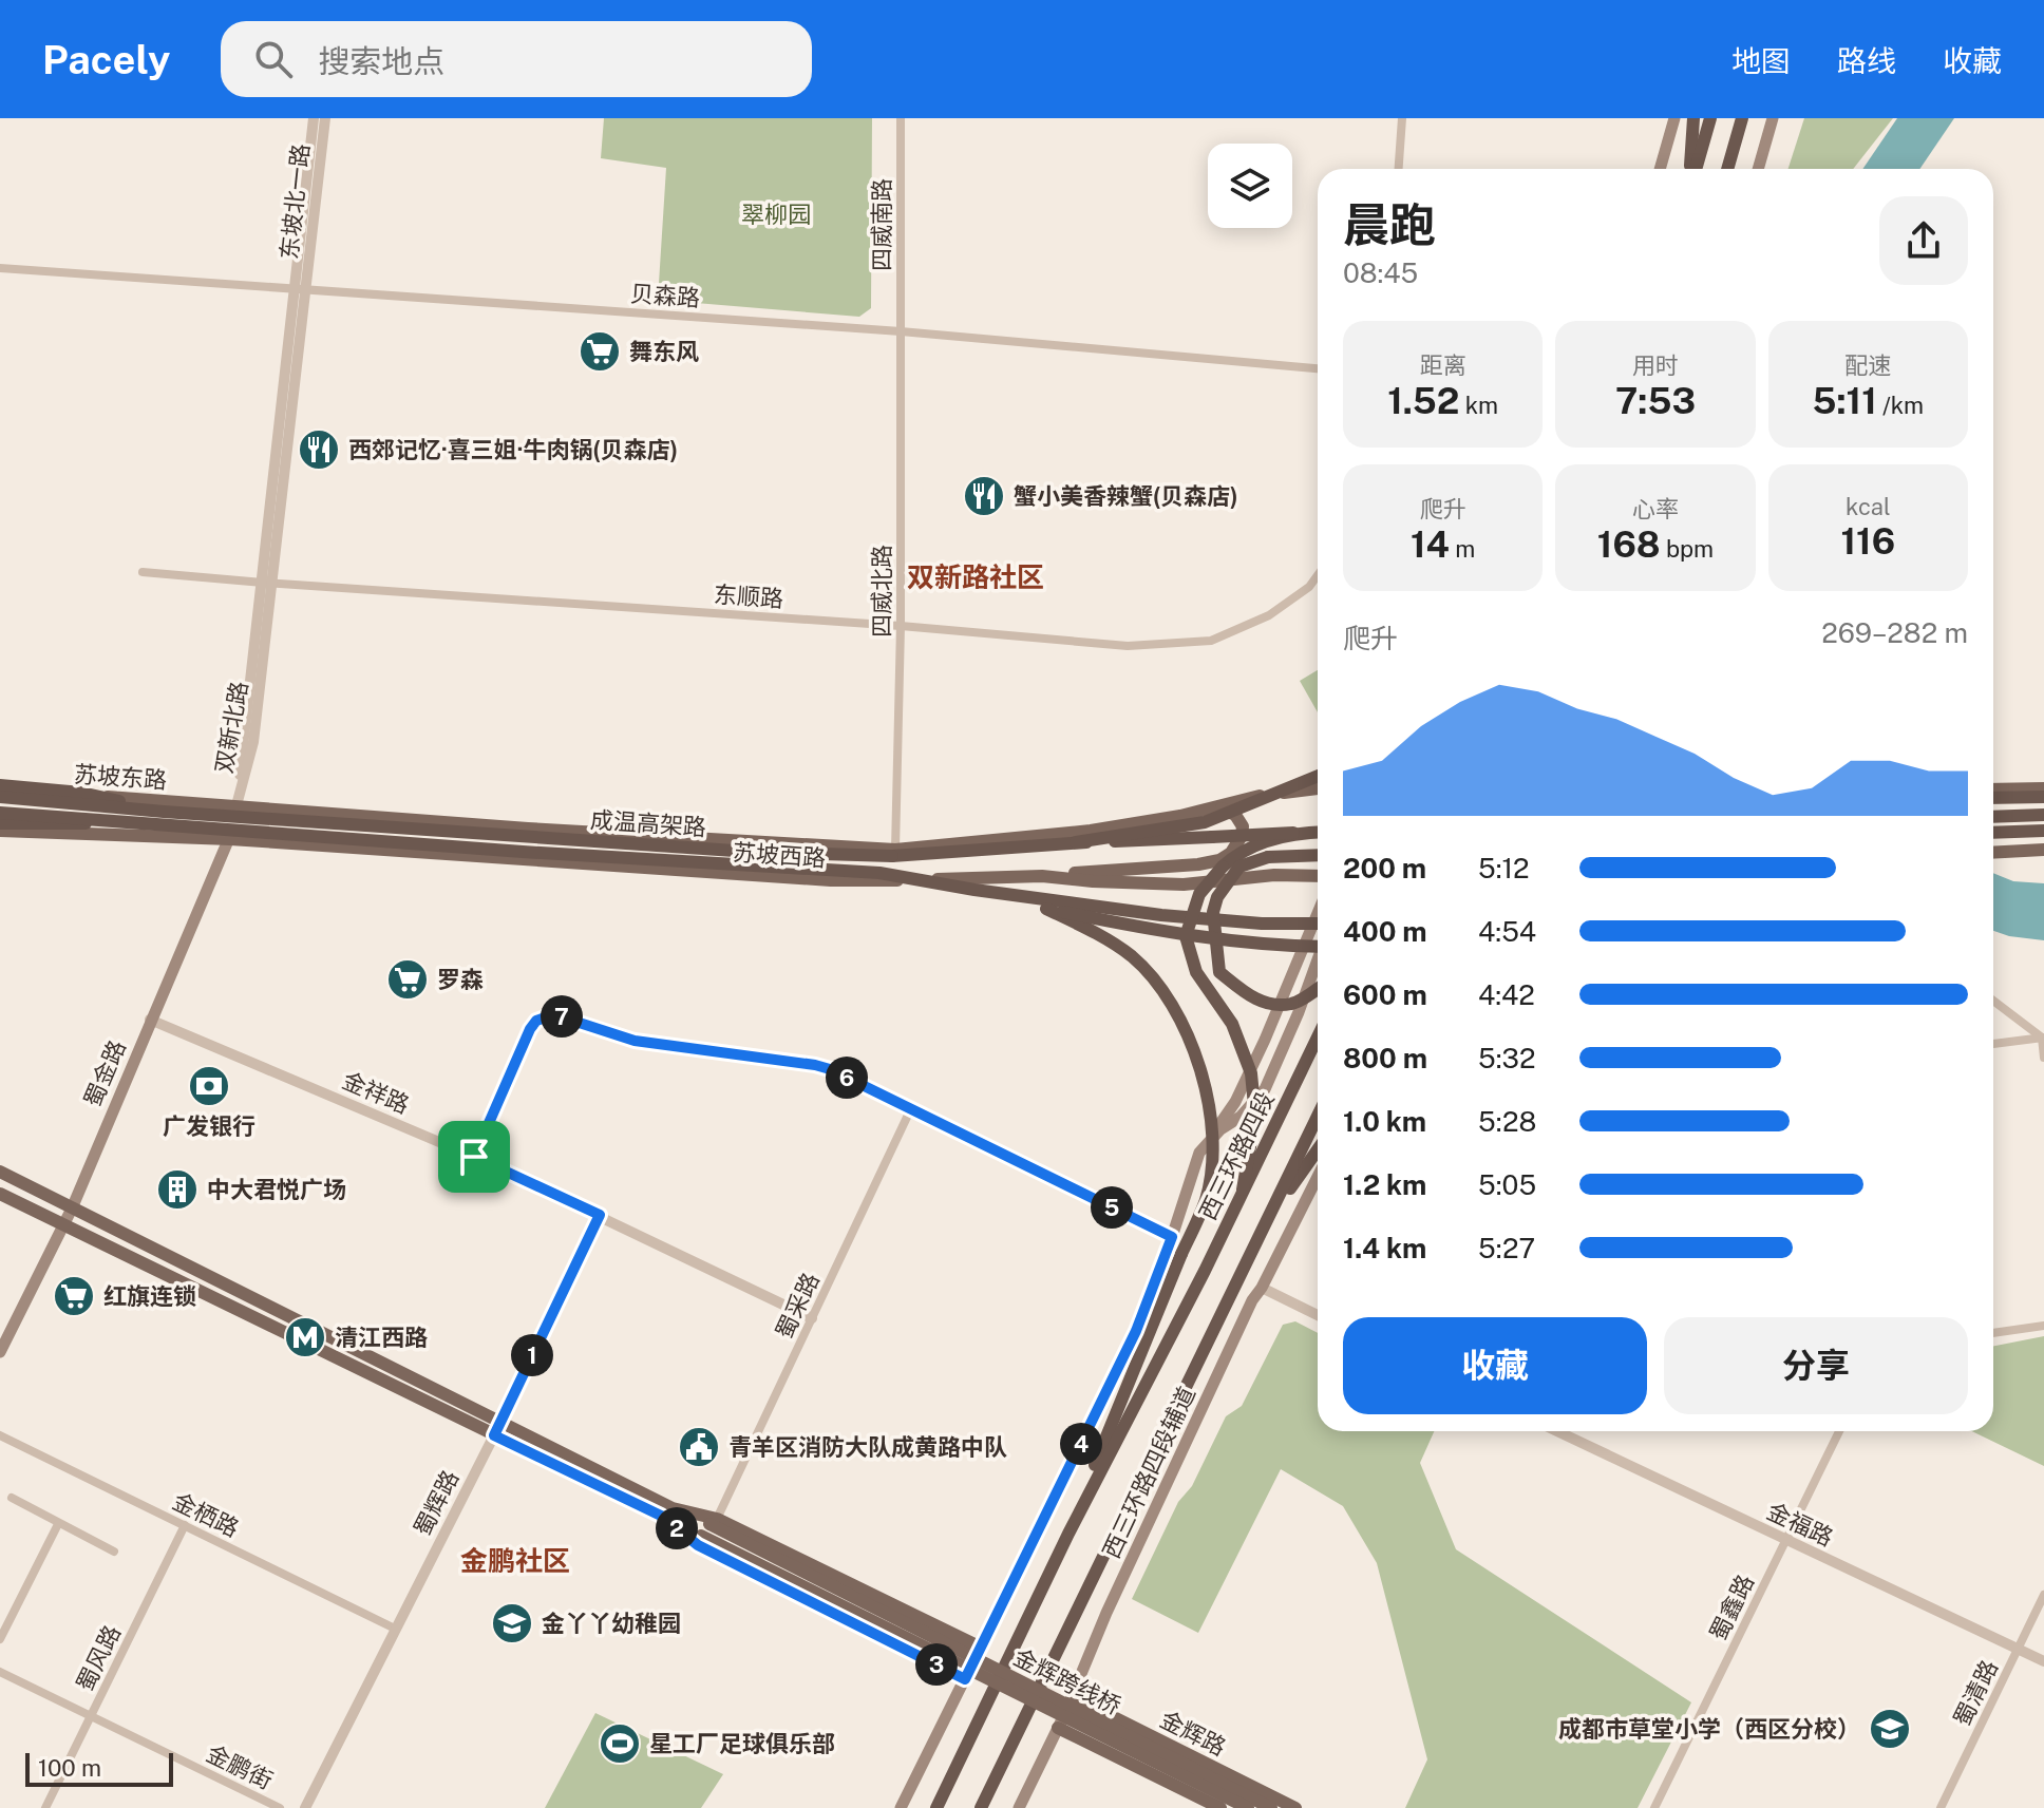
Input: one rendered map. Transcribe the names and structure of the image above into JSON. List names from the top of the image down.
{
  "streets": {
    "highway": ["成温高架路", "西三环路四段"],
    "main road": [
      "苏坡东路",
      "苏坡西路",
      "蜀金路",
      "西三环路四段辅道",
      "金辉跨线桥",
      "金辉路"
    ],
    "street": [
      "东坡北一路",
      "四威南路",
      "贝森路",
      "四威北路",
      "东顺路",
      "双新北路",
      "金祥路",
      "蜀采路",
      "蜀辉路",
      "金栖路",
      "金福路",
      "蜀鑫路",
      "蜀风路",
      "蜀清路",
      "金鹏街"
    ]
  },
  "crossings": [
    ["东坡北一路", "贝森路"],
    ["东坡北一路", "双新北路"],
    ["四威南路", "贝森路"],
    ["四威南路", "四威北路"],
    ["贝森路", "四威北路"],
    ["贝森路", "双新北路"],
    ["四威北路", "东顺路"],
    ["四威北路", "苏坡西路"],
    ["东顺路", "双新北路"],
    ["双新北路", "苏坡东路"],
    ["双新北路", "苏坡西路"],
    ["双新北路", "蜀金路"],
    ["苏坡东路", "苏坡西路"],
    ["苏坡东路", "蜀金路"],
    ["苏坡西路", "蜀金路"],
    ["蜀金路", "金祥路"],
    ["金祥路", "蜀采路"],
    ["金祥路", "蜀辉路"],
    ["蜀采路", "金辉跨线桥"],
    ["西三环路四段辅道", "金辉路"],
    ["蜀辉路", "金栖路"],
    ["金栖路", "蜀风路"],
    ["金福路", "蜀鑫路"],
    ["金福路", "蜀清路"],
    ["蜀风路", "金鹏街"]
  ],
  "districts": ["双新路社区", "金鹏社区"],
  "parks": ["翠柳园"],
  "places": {
    "supermarket": ["舞东风", "罗森", "红旗连锁"],
    "restaurant": ["西郊记忆·喜三姐·牛肉锅(贝森店)", "蟹小美香辣蟹(贝森店)"],
    "bank": ["广发银行"],
    "building": ["中大君悦广场"],
    "metro station": ["清江西路"],
    "public building": ["青羊区消防大队成黄路中队"],
    "school or university": ["金丫丫幼稚园", "成都市草堂小学（西区分校）"],
    "sports": ["星工厂足球俱乐部"]
  },
  "scale_bar": "100 m",
  "page": {
    "header": "Pacely",
    "search": "搜索地点",
    "nav": ["地图", "路线", "收藏"],
    "heading": ["晨跑", "08:45"],
    "stats": [
      ["距离", "1.52 km"],
      ["用时", "7:53"],
      ["配速", "5:11 /km"],
      ["爬升", "14 m"],
      ["心率", "168 bpm"],
      ["kcal", "116"]
    ],
    "chart": ["爬升", "269–282 m"],
    "list": [
      {
        "name": "200 m",
        "note": "5:12"
      },
      {
        "name": "400 m",
        "note": "4:54"
      },
      {
        "name": "600 m",
        "note": "4:42"
      },
      {
        "name": "800 m",
        "note": "5:32"
      },
      {
        "name": "1.0 km",
        "note": "5:28"
      },
      {
        "name": "1.2 km",
        "note": "5:05"
      },
      {
        "name": "1.4 km",
        "note": "5:27"
      }
    ],
    "pins": [
      "7",
      "6",
      "5",
      "1",
      "4",
      "2",
      "3"
    ],
    "buttons": ["收藏", "分享"],
    "scale": "100 m"
  }
}
